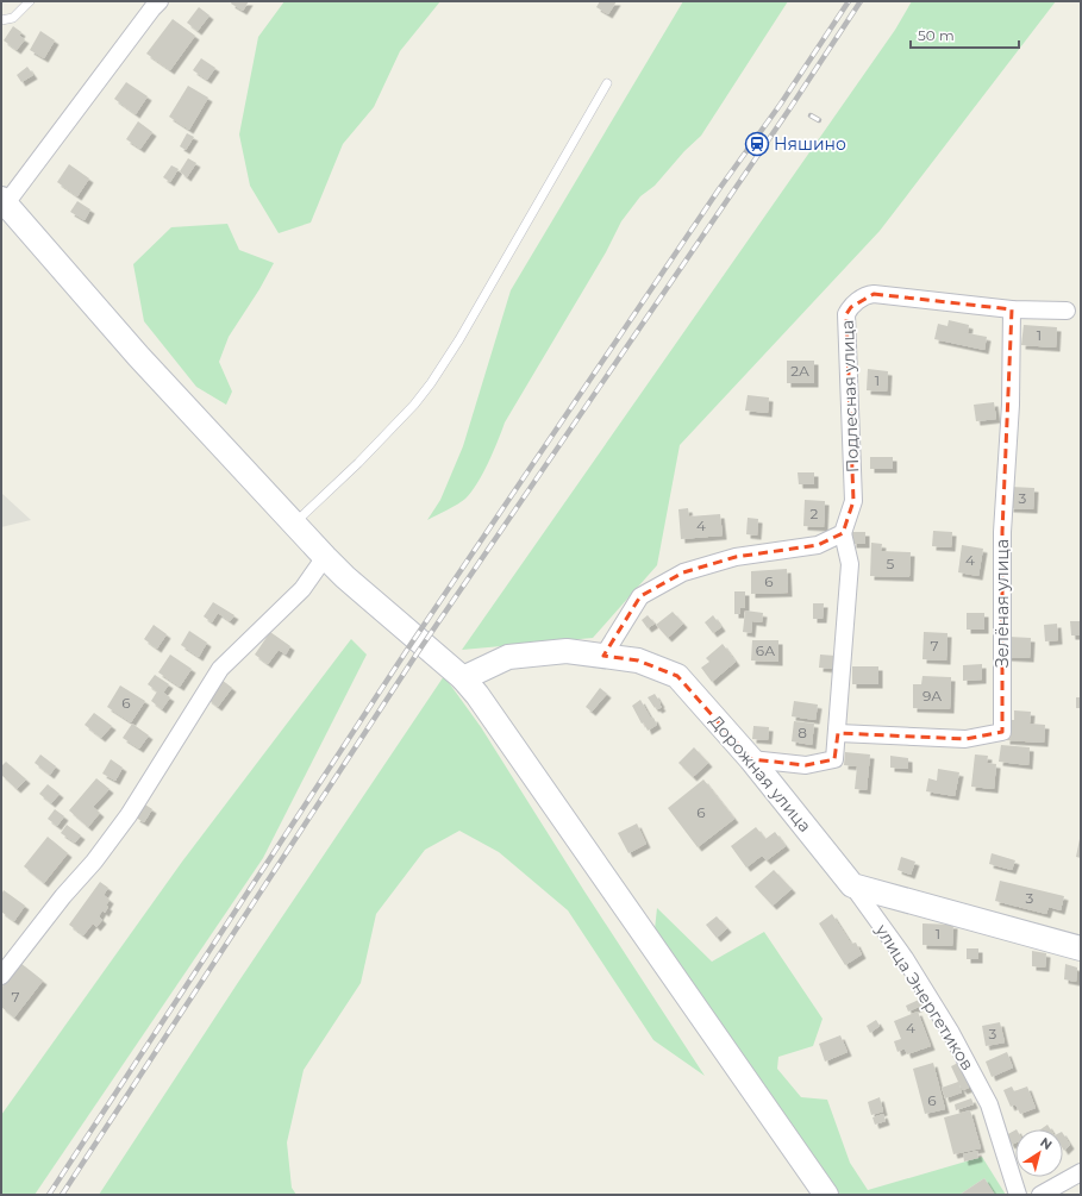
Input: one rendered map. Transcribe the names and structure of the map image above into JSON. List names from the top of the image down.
{
  "streets": {
    "street": [
      "Подлесная улица",
      "Зелёная улица",
      "Дорожная улица",
      "улица Энергетиков"
    ]
  },
  "crossings": [
    ["Подлесная улица", "Зелёная улица"],
    ["Дорожная улица", "улица Энергетиков"]
  ],
  "places": {
    "station": ["Няшино"]
  },
  "house_numbers": [
    "1",
    "2А",
    "1",
    "3",
    "2",
    "4",
    "4",
    "5",
    "6",
    "7",
    "6А",
    "9А",
    "6",
    "8",
    "6",
    "3",
    "1",
    "7",
    "4",
    "3",
    "6"
  ],
  "scale_bar": "50 m",
  "north": "top right"
}
